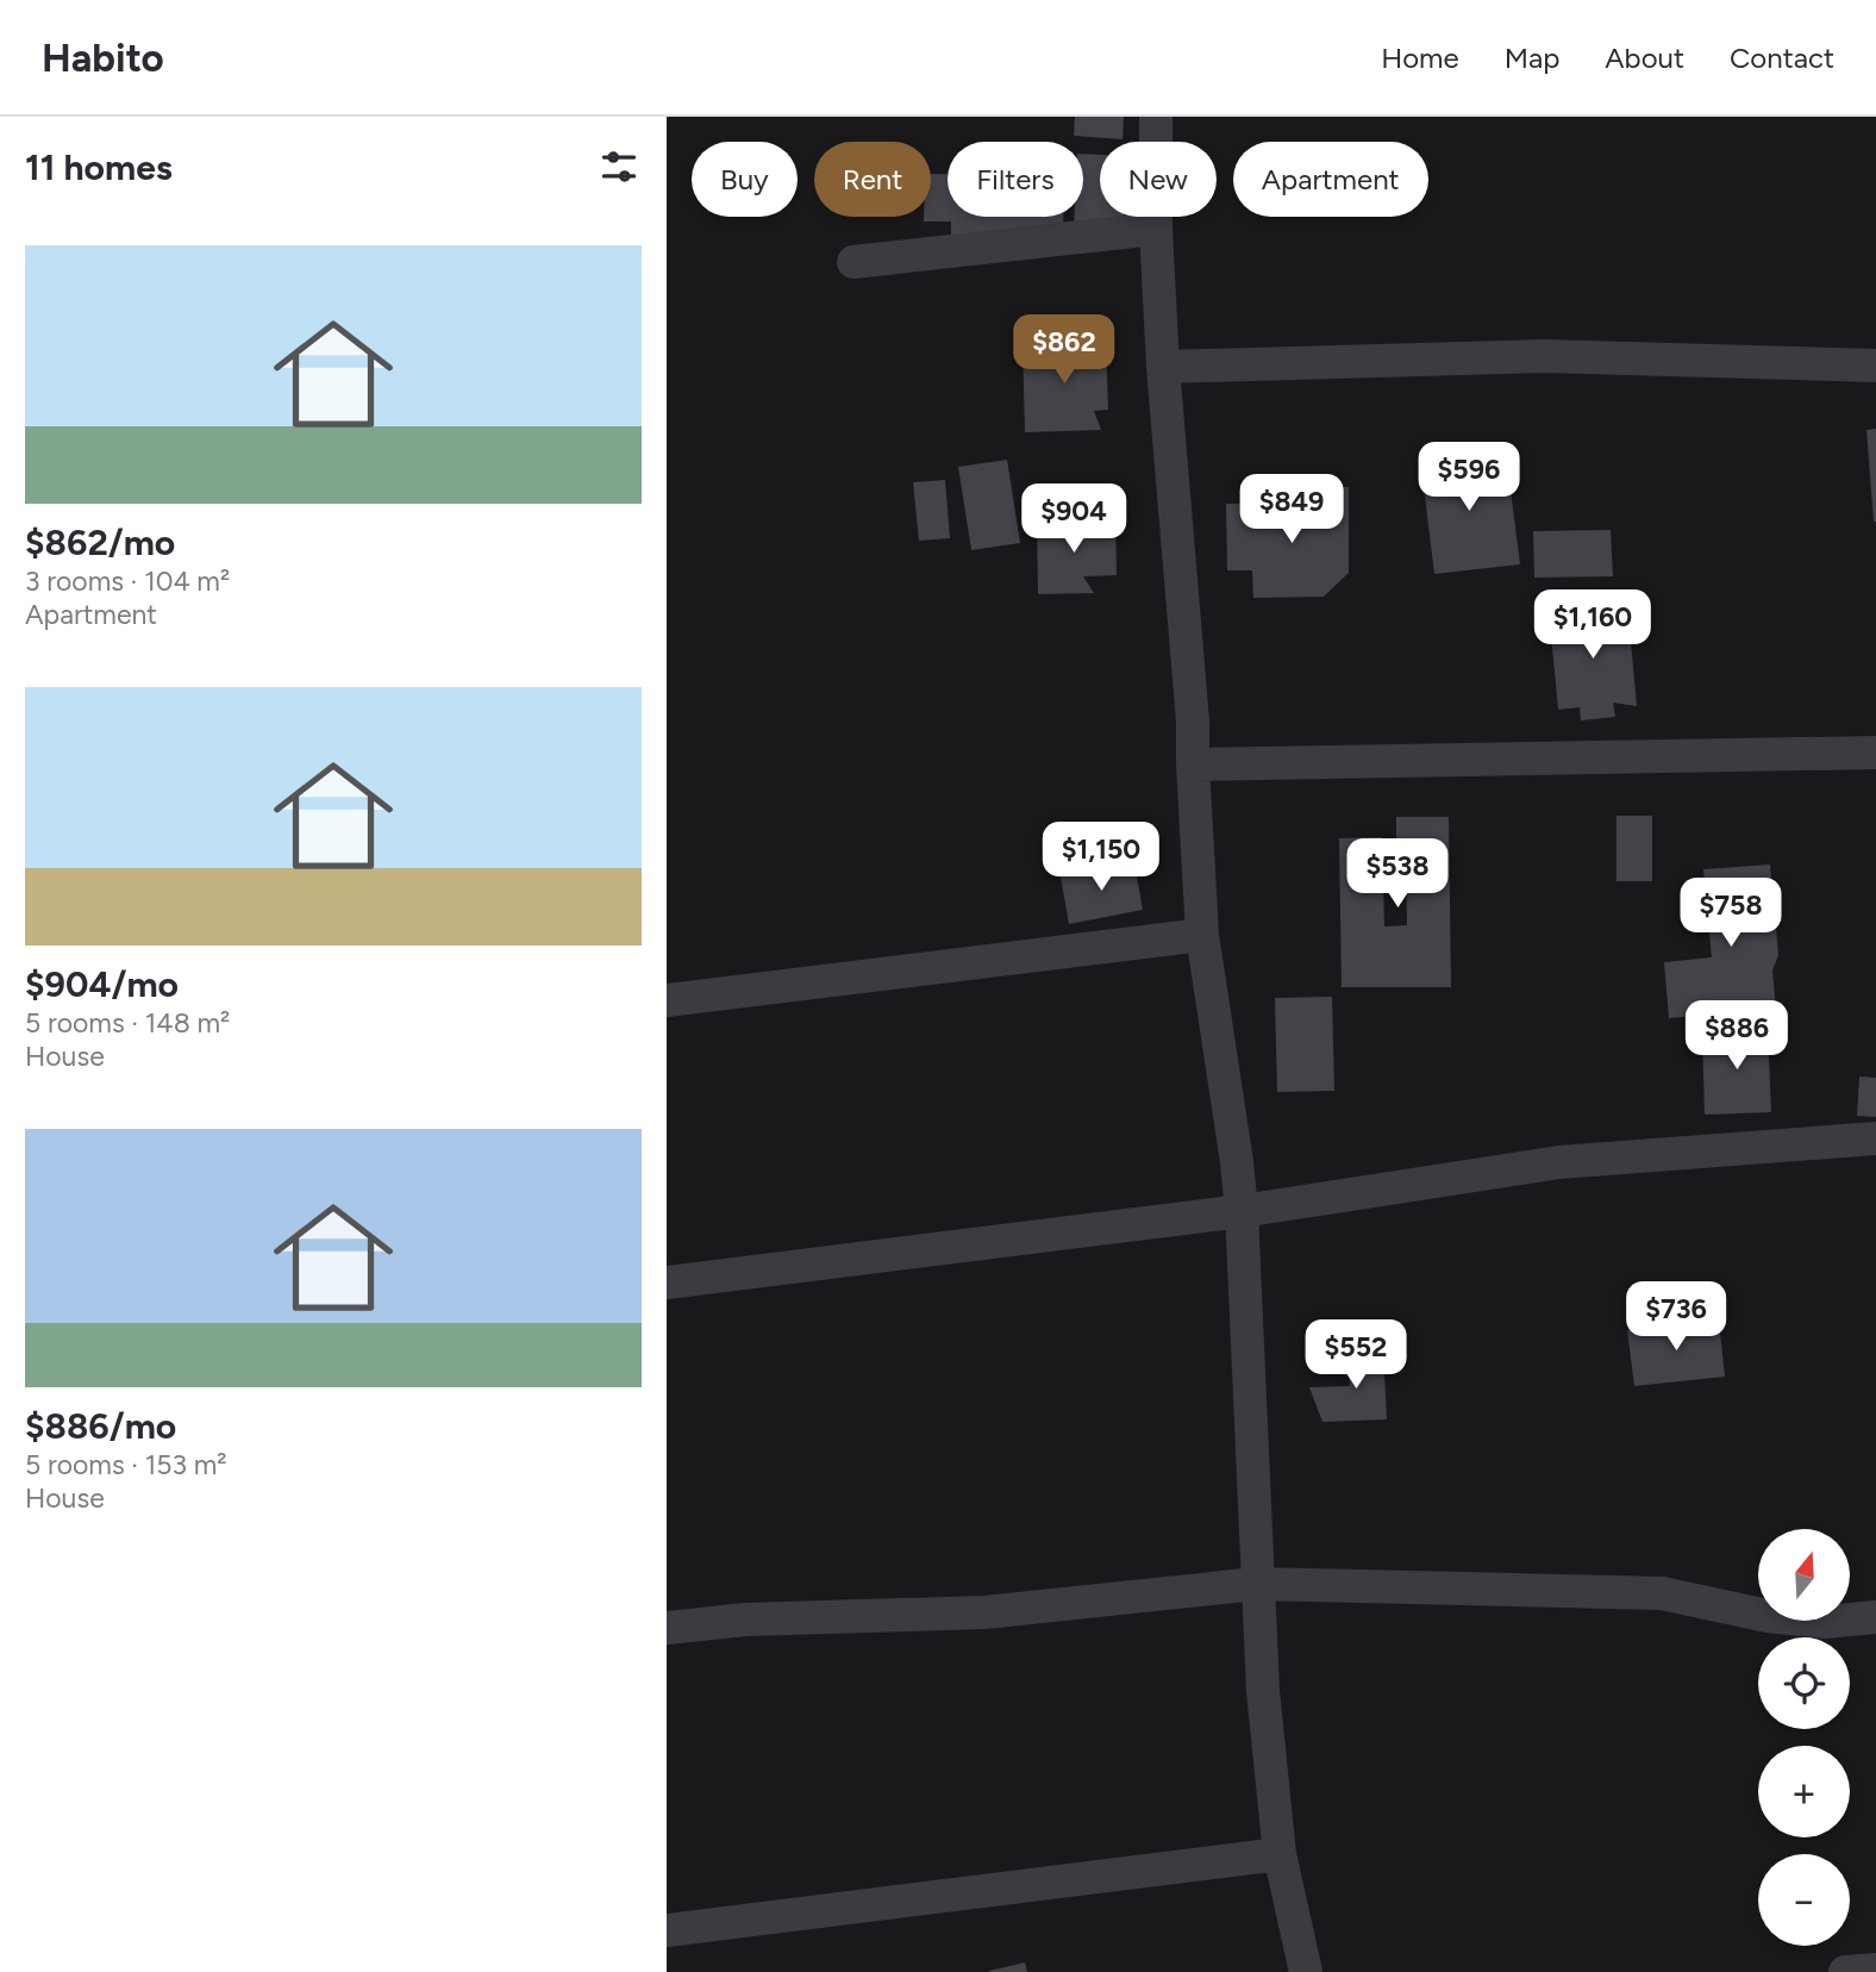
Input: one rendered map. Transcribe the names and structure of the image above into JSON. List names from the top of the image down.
{
  "north": "top",
  "page": {
    "header": "Habito",
    "nav": [
      "Home",
      "Map",
      "About",
      "Contact"
    ],
    "heading": "11 homes",
    "chip": [
      "Buy",
      "Rent",
      "Filters",
      "New",
      "Apartment"
    ],
    "list": [
      {
        "name": "$862/mo",
        "note": "3 rooms · 104 m² · Apartment"
      },
      {
        "name": "$904/mo",
        "note": "5 rooms · 148 m² · House"
      },
      {
        "name": "$886/mo",
        "note": "5 rooms · 153 m² · House"
      }
    ],
    "price": [
      "$862",
      "$596",
      "$849",
      "$904",
      "$1,160",
      "$1,150",
      "$538",
      "$758",
      "$886",
      "$736",
      "$552"
    ],
    "map_buttons": ["+", "−"]
  }
}
